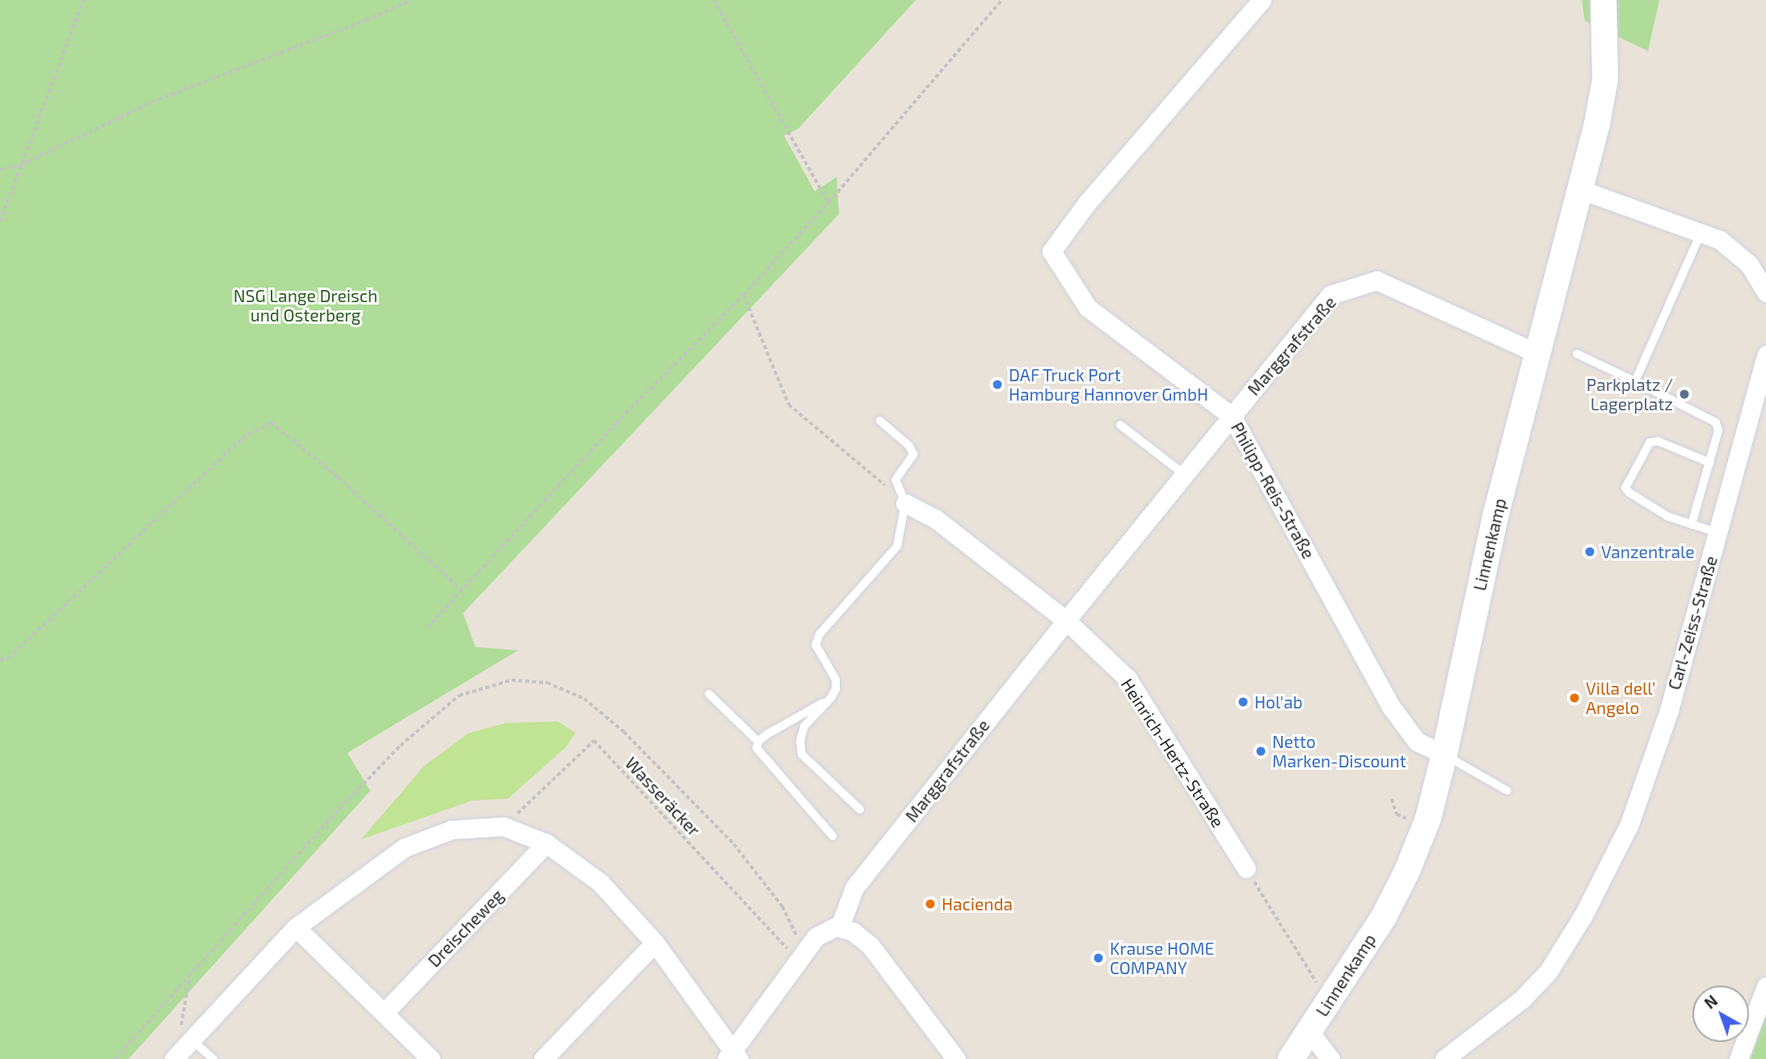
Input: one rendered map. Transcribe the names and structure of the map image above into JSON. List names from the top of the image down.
{
  "streets": {
    "main road": ["Linnenkamp"],
    "street": [
      "Marggrafstraße",
      "Philipp-Reis-Straße",
      "Carl-Zeiss-Straße",
      "Heinrich-Hertz-Straße",
      "Dreischeweg"
    ],
    "path": ["Wasseräcker"]
  },
  "crossings": [
    ["Marggrafstraße", "Philipp-Reis-Straße"],
    ["Marggrafstraße", "Linnenkamp"],
    ["Marggrafstraße", "Heinrich-Hertz-Straße"],
    ["Philipp-Reis-Straße", "Linnenkamp"]
  ],
  "parks": ["NSG Lange Dreisch und Osterberg"],
  "places": [
    "DAF Truck Port Hamburg Hannover GmbH",
    "Parkplatz / Lagerplatz",
    "Vanzentrale",
    "Villa dell’ Angelo",
    "Hol'ab",
    "Netto Marken-Discount",
    "Hacienda",
    "Krause HOME COMPANY"
  ],
  "north": "top left"
}
